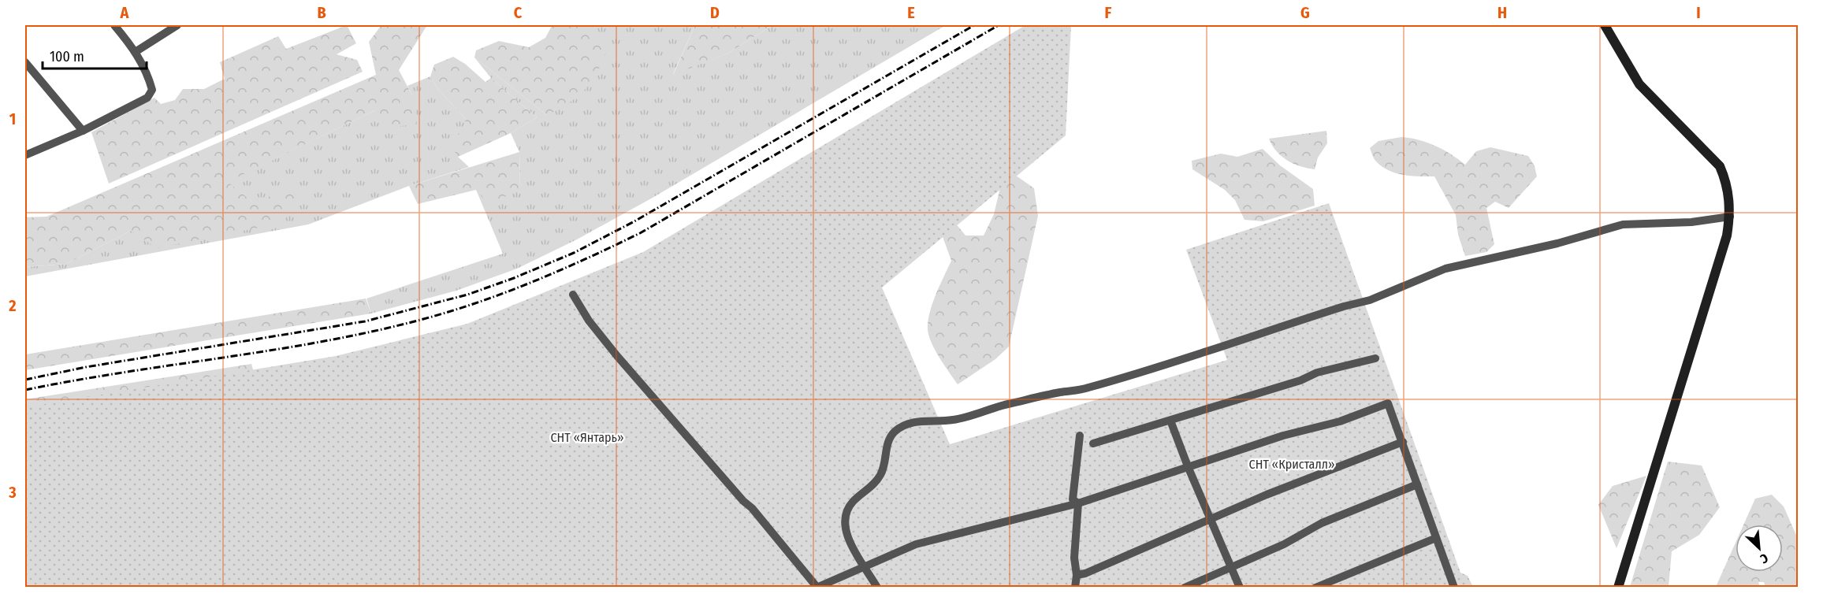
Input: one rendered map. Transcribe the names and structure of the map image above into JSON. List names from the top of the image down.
{
  "parks": ["СНТ «Янтарь»", "СНТ «Кристалл»"],
  "scale_bar": "100 m",
  "north": "bottom right",
  "grid": {
    "columns": [
      "A",
      "B",
      "C",
      "D",
      "E",
      "F",
      "G",
      "H",
      "I"
    ],
    "rows": ["1", "2", "3"]
  }
}
